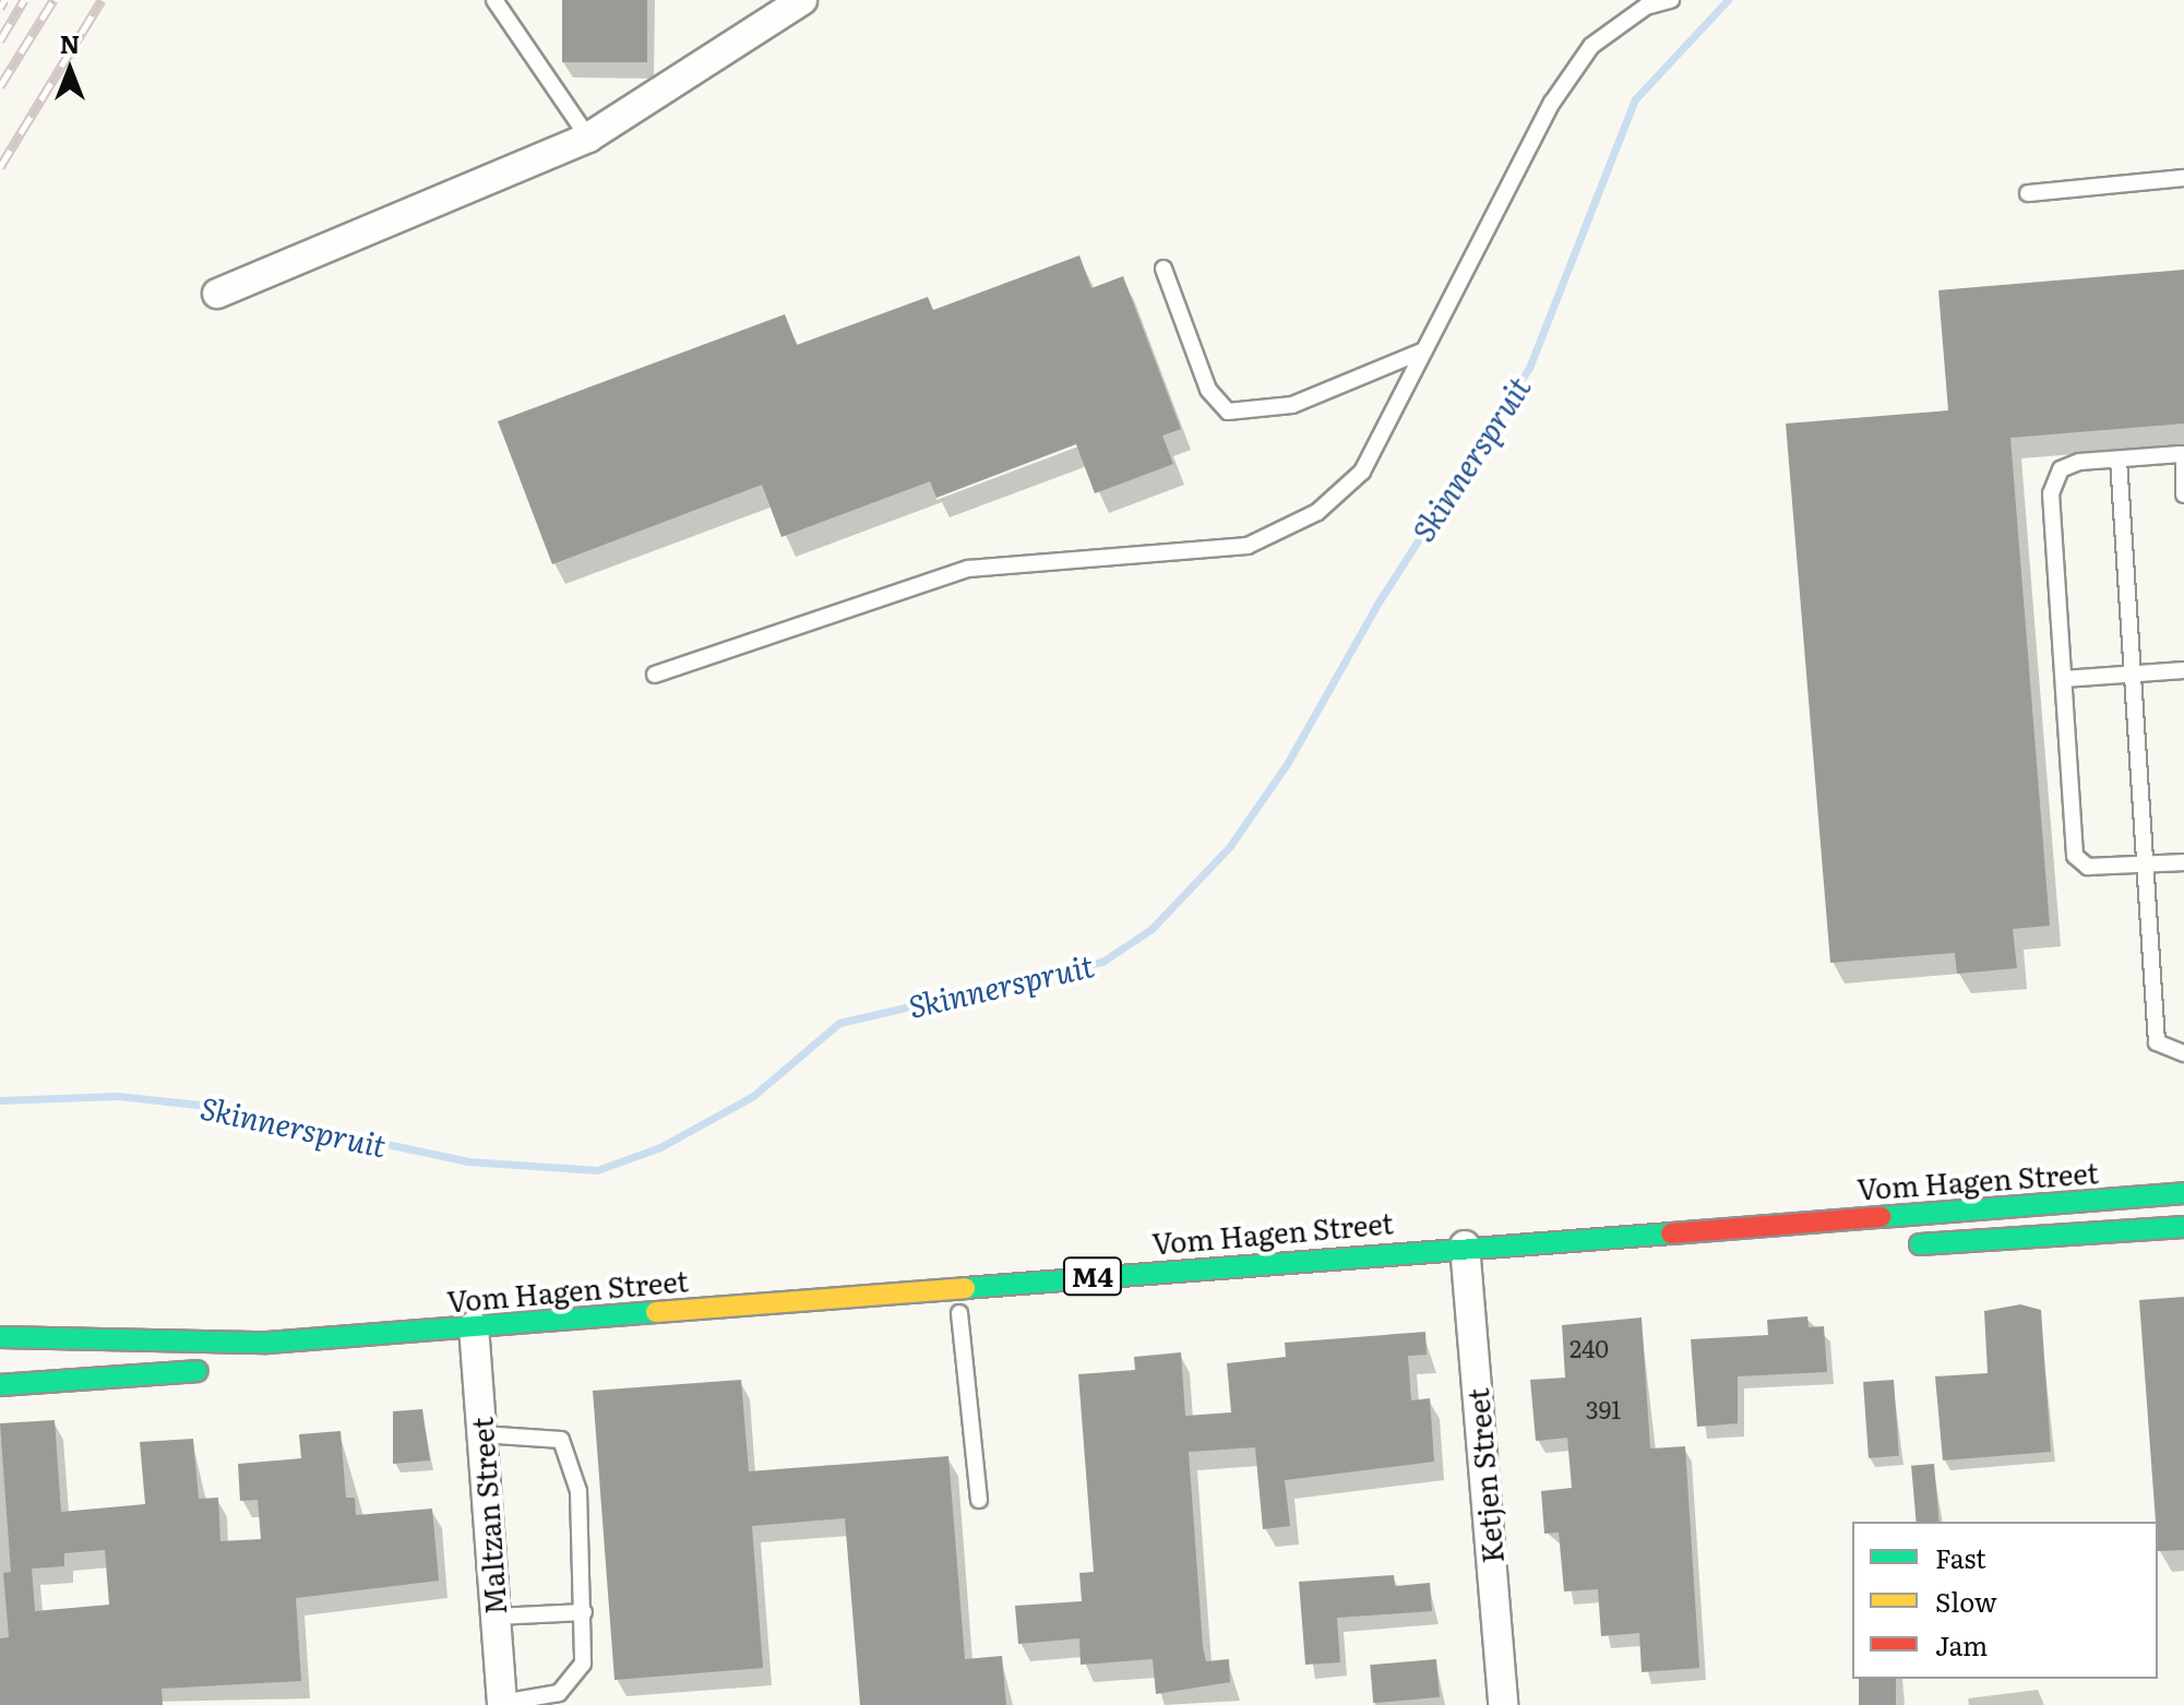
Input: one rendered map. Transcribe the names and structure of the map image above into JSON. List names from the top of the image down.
{
  "streets": {
    "main road": ["Vom Hagen Street", "M4"],
    "street": ["Ketjen Street", "Maltzan Street"]
  },
  "crossings": [
    ["Vom Hagen Street", "Ketjen Street"],
    ["Vom Hagen Street", "Maltzan Street"]
  ],
  "water": ["Skinnerspruit"],
  "house_numbers": ["240", "391"],
  "legend": ["Fast", "Slow", "Jam"],
  "north": "top"
}
